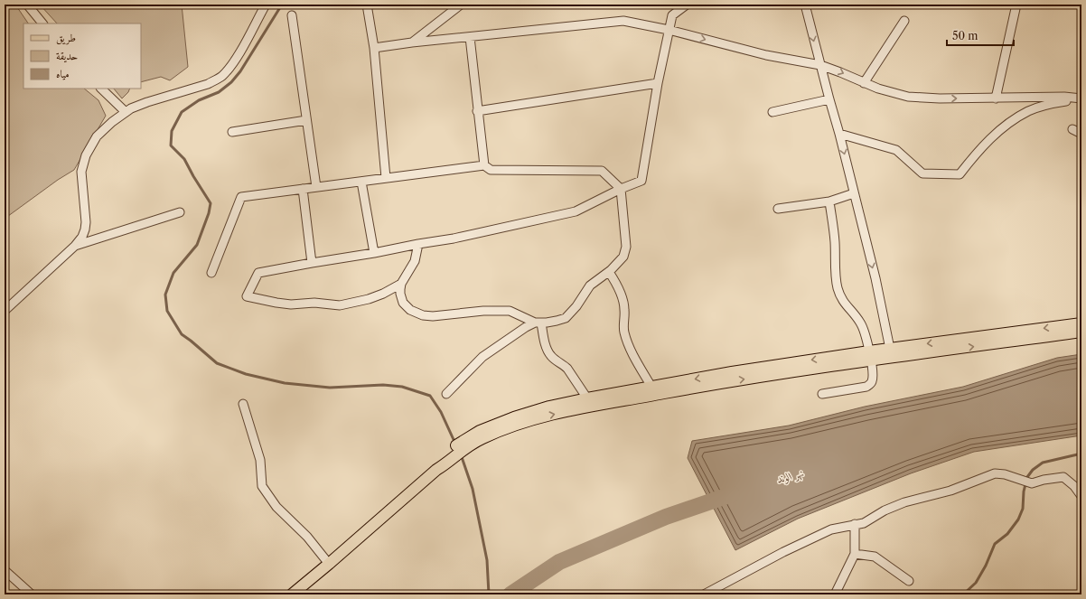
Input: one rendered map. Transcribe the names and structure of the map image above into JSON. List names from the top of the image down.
{
  "water": ["نهر الوند"],
  "legend": ["طريق", "حديقة", "مياه"],
  "scale_bar": "50 m"
}
